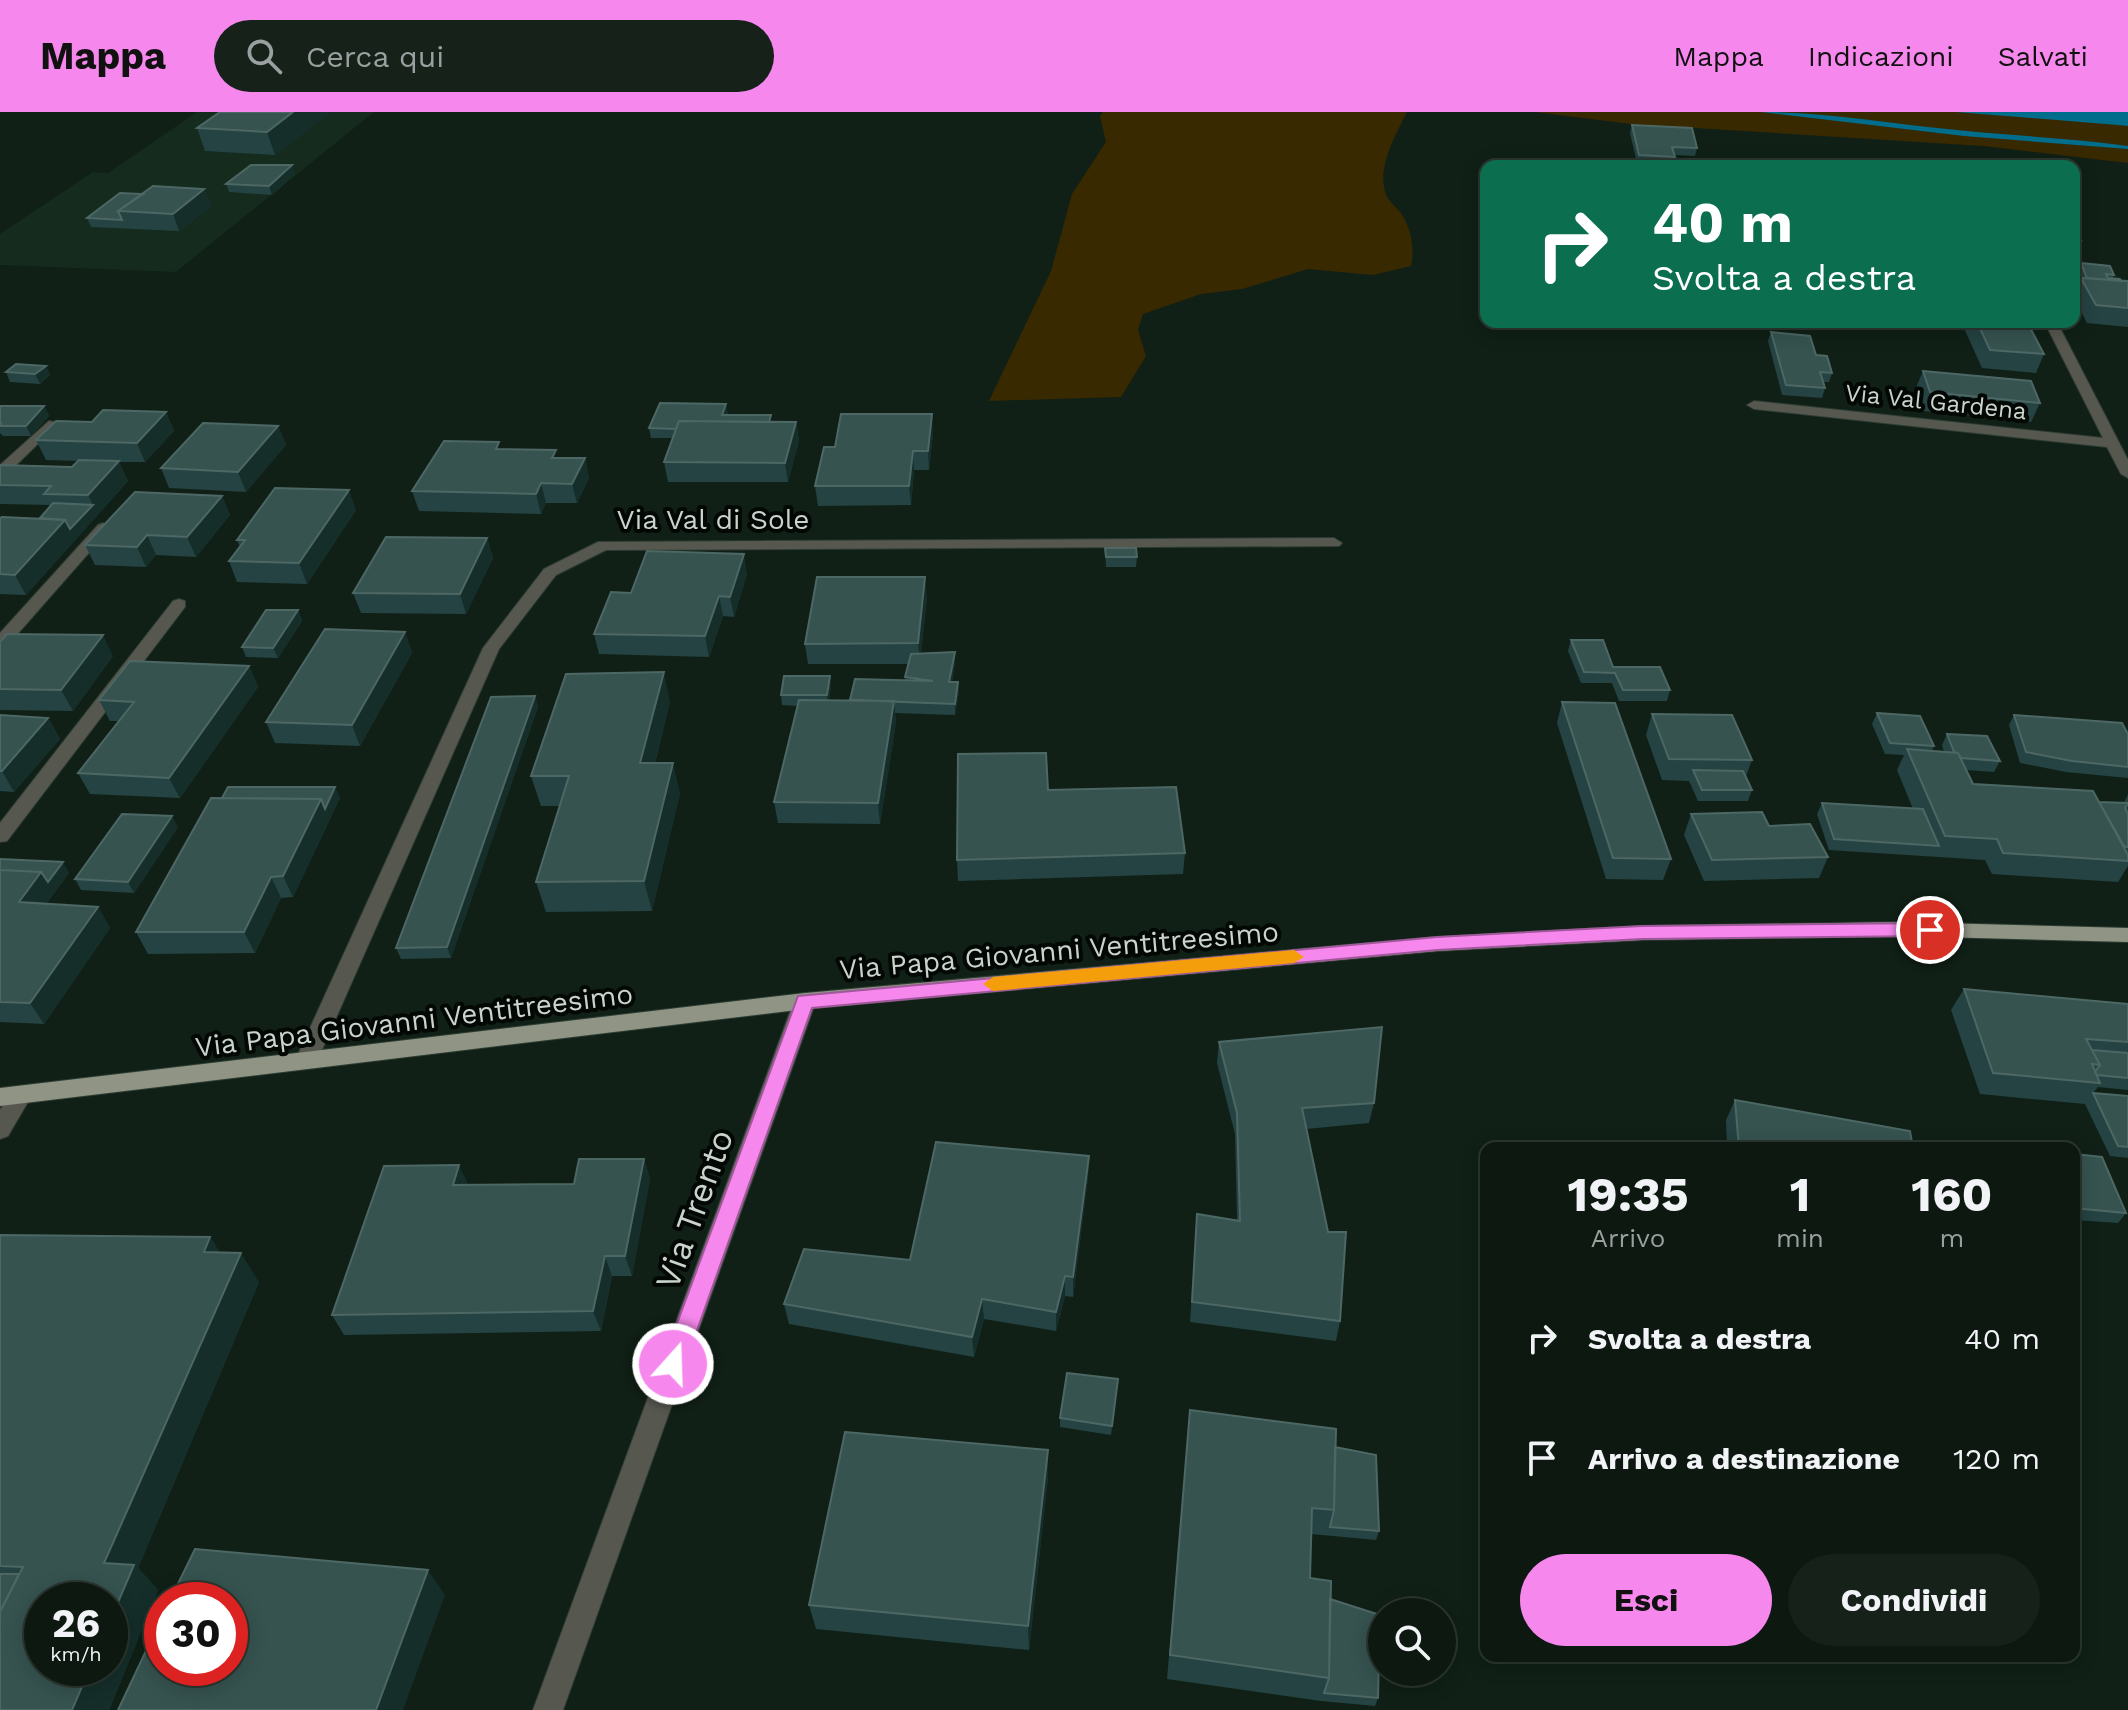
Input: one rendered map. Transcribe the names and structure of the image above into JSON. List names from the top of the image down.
{
  "streets": {
    "main road": ["Via Papa Giovanni Ventitreesimo"],
    "street": ["Via Val Gardena", "Via Val di Sole", "Via Trento"]
  },
  "crossings": [
    ["Via Val di Sole", "Via Papa Giovanni Ventitreesimo"],
    ["Via Papa Giovanni Ventitreesimo", "Via Trento"]
  ],
  "page": {
    "header": "Mappa",
    "search": "Cerca qui",
    "nav": ["Mappa", "Indicazioni", "Salvati"],
    "turn": ["40 m", "Svolta a destra"],
    "eta": [
      "19:35",
      "Arrivo",
      "1",
      "min",
      "160",
      "m"
    ],
    "list": [
      {
        "name": "Svolta a destra",
        "value": "40 m"
      },
      {
        "name": "Arrivo a destinazione",
        "value": "120 m"
      }
    ],
    "buttons": ["Esci", "Condividi"],
    "speed": "26 km/h",
    "limit": "30"
  }
}
